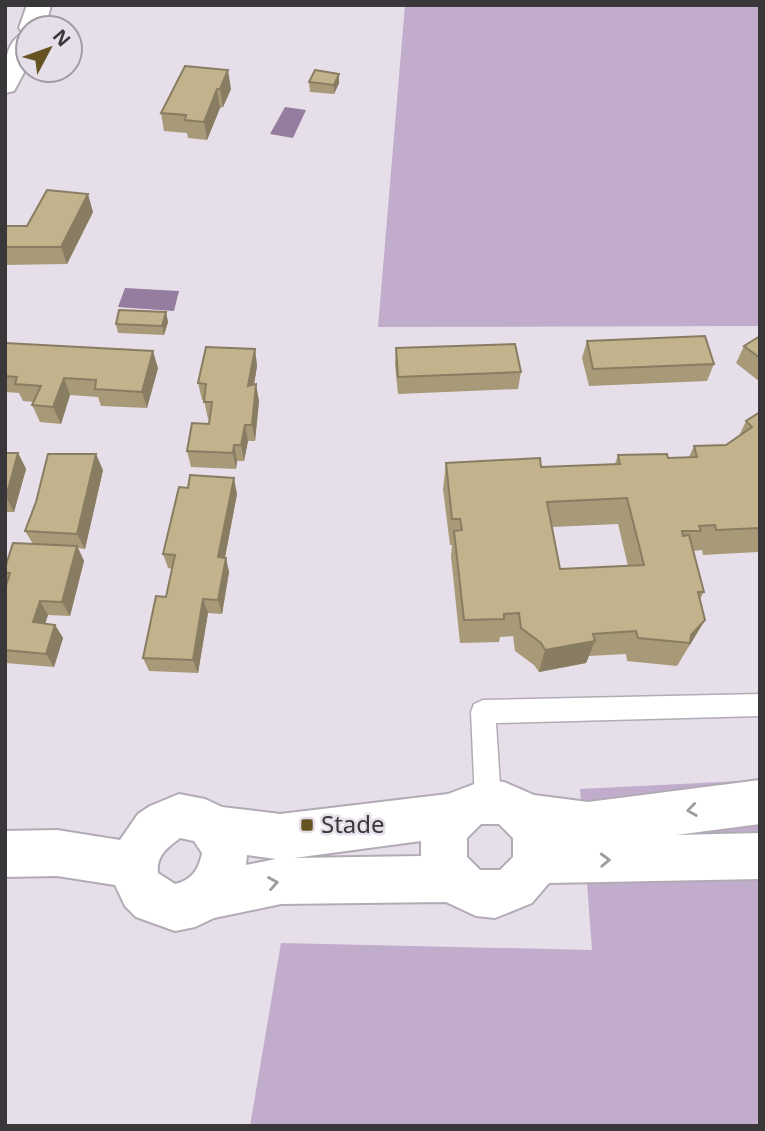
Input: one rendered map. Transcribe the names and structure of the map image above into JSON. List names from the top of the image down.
{
  "places": {
    "transit": ["Stade"]
  },
  "north": "top right"
}
